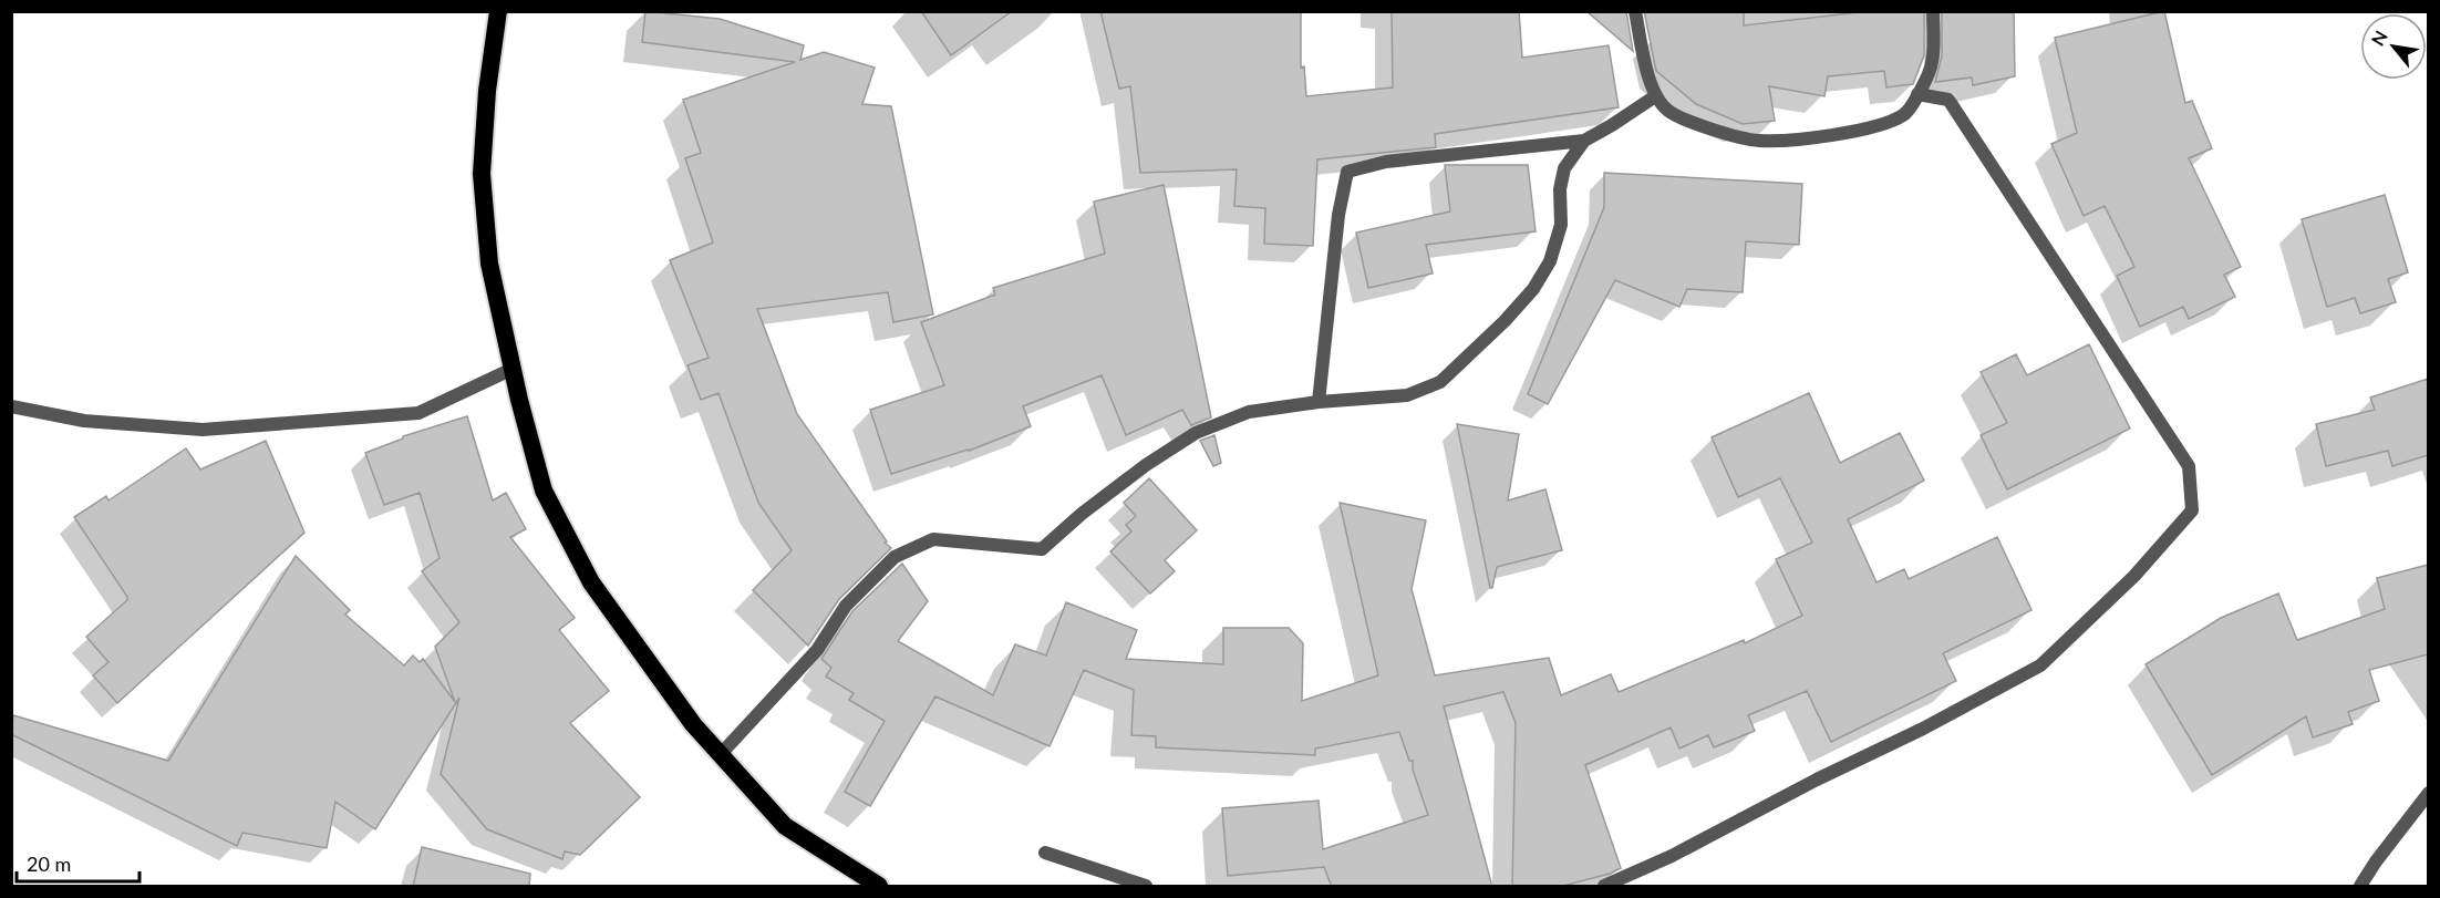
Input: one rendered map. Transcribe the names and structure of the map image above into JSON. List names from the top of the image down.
{
  "scale_bar": "20 m",
  "north": "top left"
}
